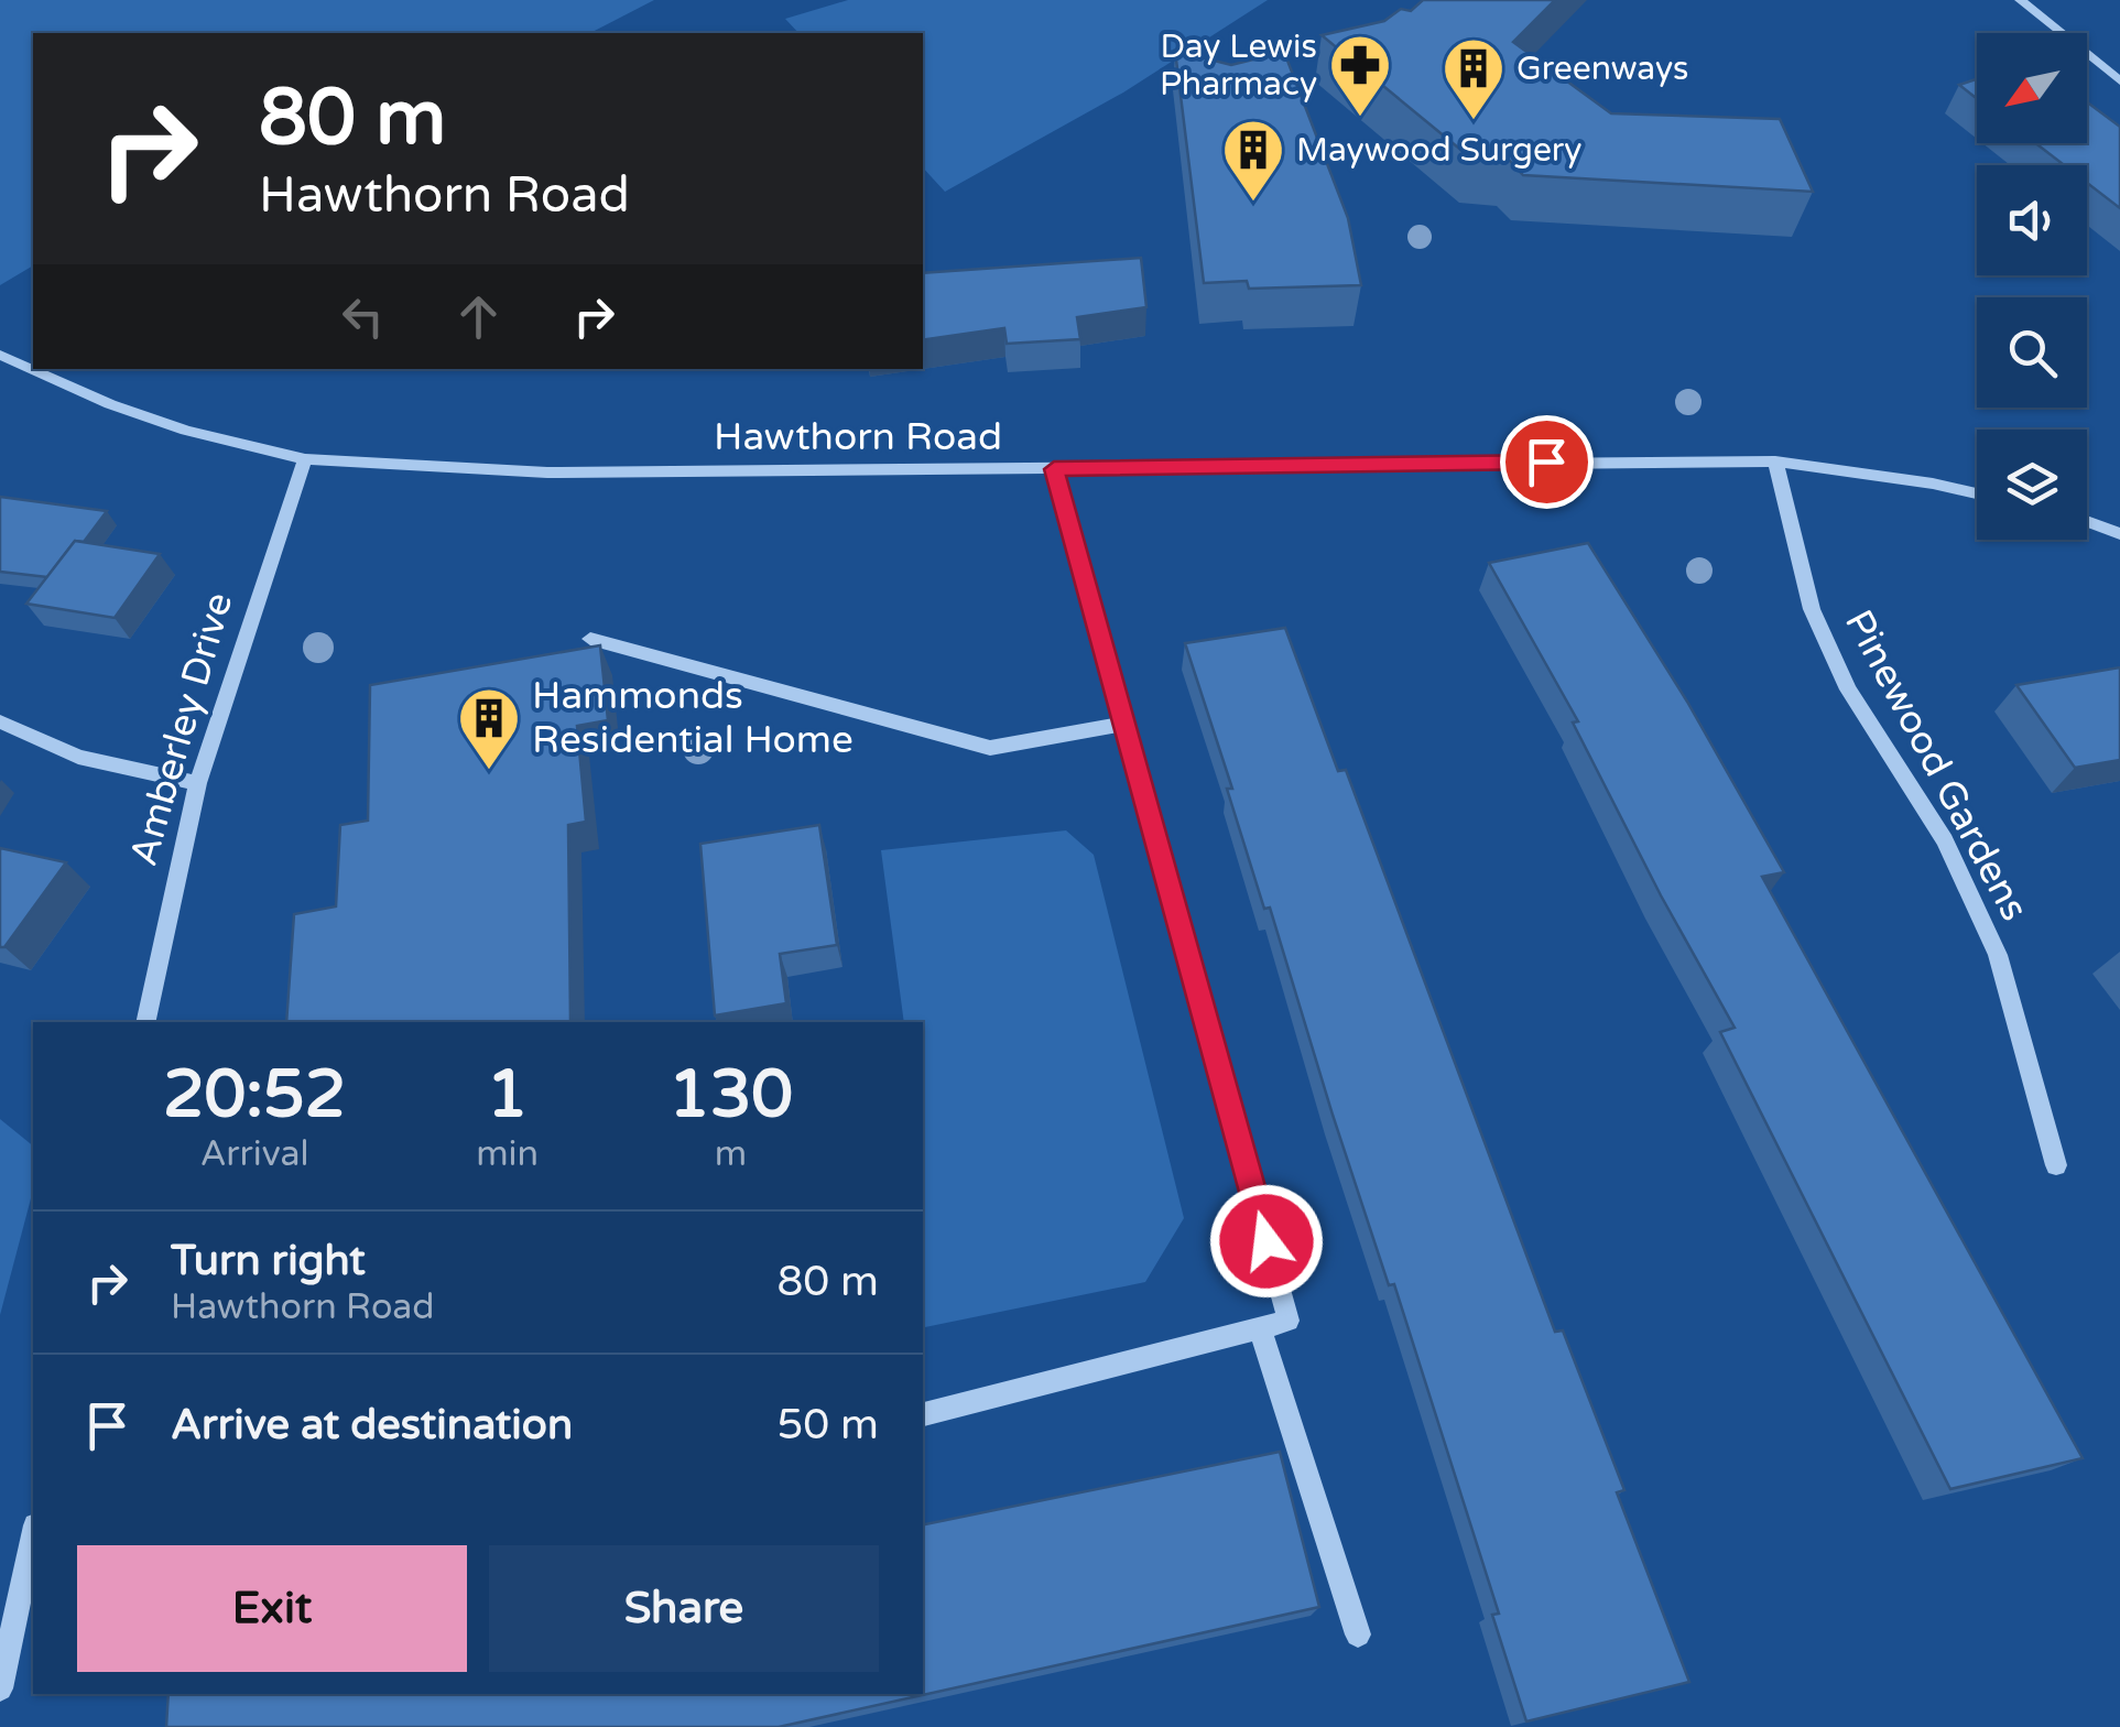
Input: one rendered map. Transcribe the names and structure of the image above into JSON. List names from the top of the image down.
{
  "streets": {
    "street": ["Hawthorn Road", "Amberley Drive", "Pinewood Gardens"]
  },
  "crossings": [
    ["Hawthorn Road", "Amberley Drive"],
    ["Hawthorn Road", "Pinewood Gardens"]
  ],
  "places": {
    "pharmacy": ["Day Lewis Pharmacy"],
    "building": ["Greenways", "Maywood Surgery", "Hammonds Residential Home"]
  },
  "north": "bottom left",
  "page": {
    "turn": ["80 m", "Hawthorn Road"],
    "eta": [
      "20:52",
      "Arrival",
      "1",
      "min",
      "130",
      "m"
    ],
    "list": [
      {
        "name": "Turn right",
        "note": "Hawthorn Road",
        "value": "80 m"
      },
      {
        "name": "Arrive at destination",
        "value": "50 m"
      }
    ],
    "buttons": ["Exit", "Share"]
  }
}
